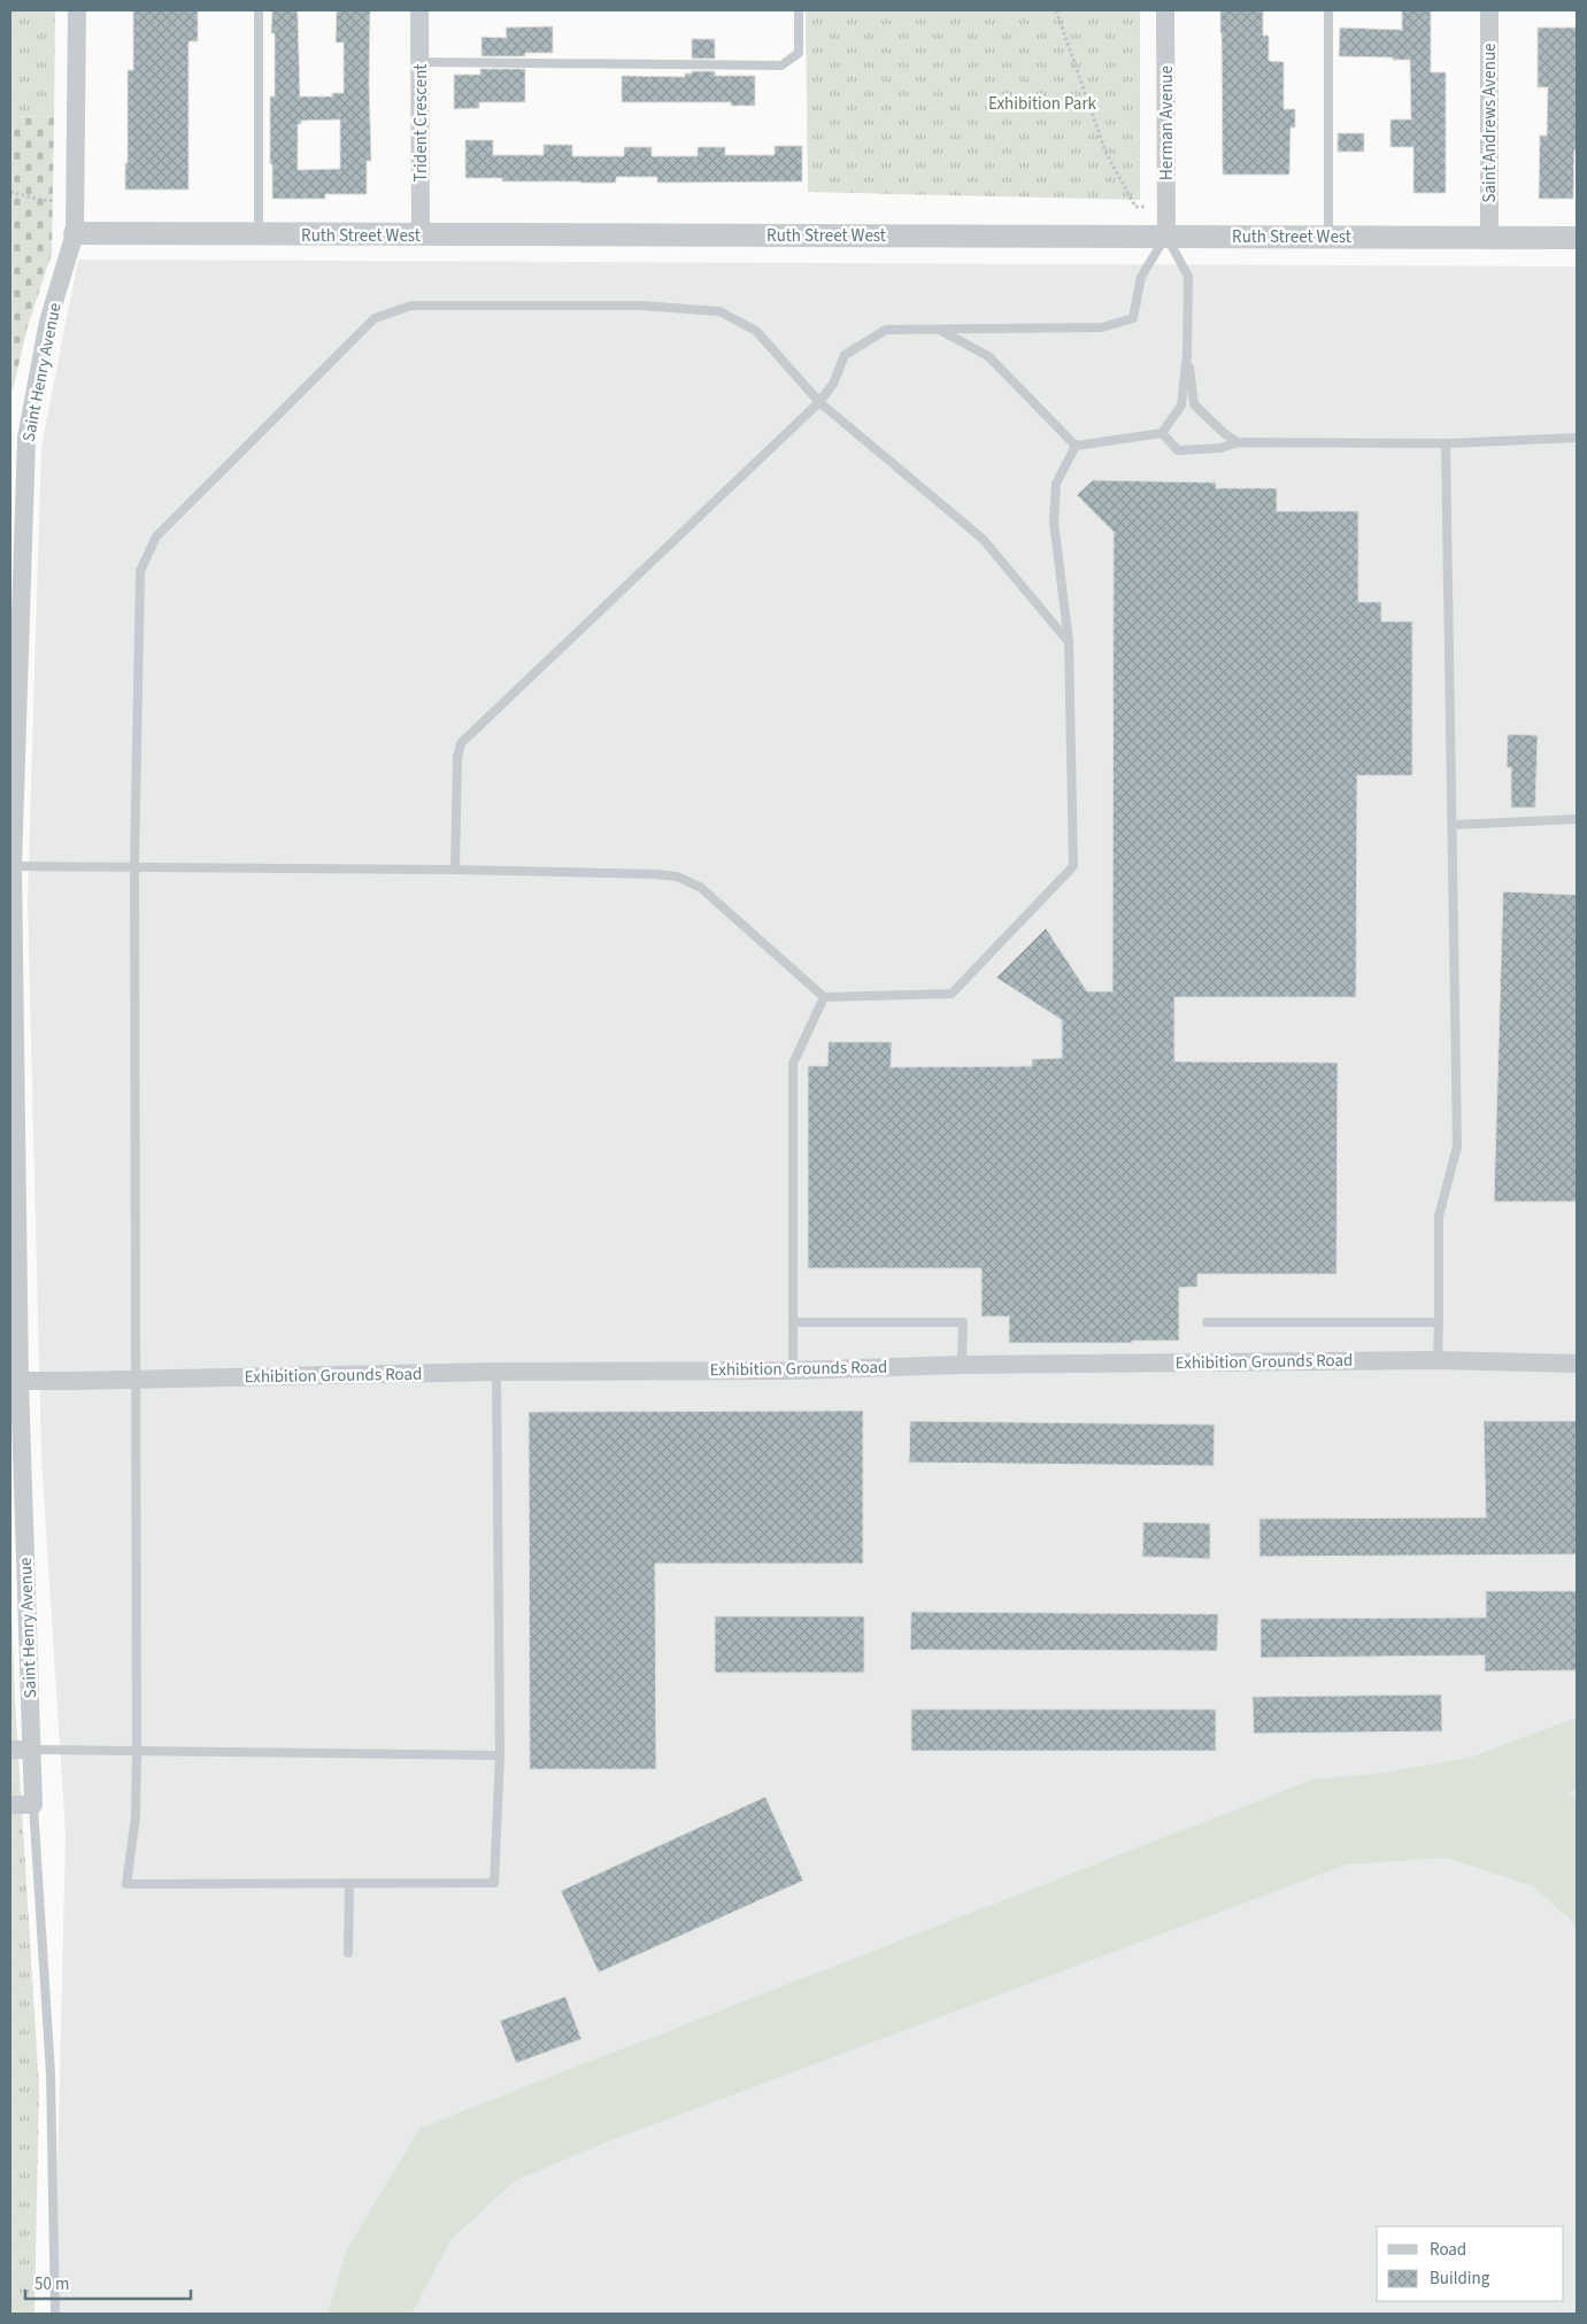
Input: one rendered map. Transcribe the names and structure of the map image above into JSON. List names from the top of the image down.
{
  "streets": {
    "street": [
      "Trident Crescent",
      "Herman Avenue",
      "Saint Andrews Avenue",
      "Ruth Street West",
      "Saint Henry Avenue",
      "Exhibition Grounds Road"
    ]
  },
  "crossings": [
    ["Trident Crescent", "Ruth Street West"],
    ["Herman Avenue", "Ruth Street West"],
    ["Saint Andrews Avenue", "Ruth Street West"],
    ["Ruth Street West", "Saint Henry Avenue"],
    ["Saint Henry Avenue", "Exhibition Grounds Road"]
  ],
  "parks": ["Exhibition Park"],
  "legend": ["Road", "Building"],
  "scale_bar": "50 m"
}
